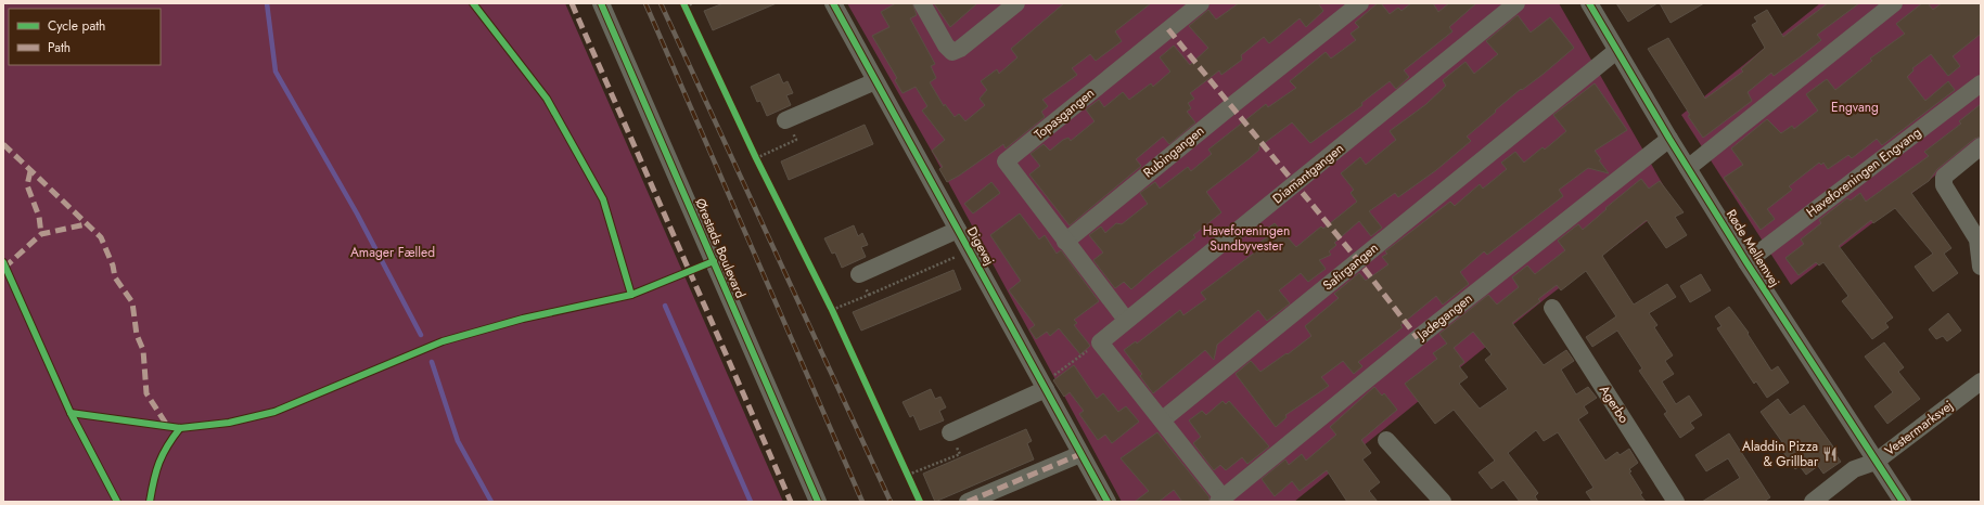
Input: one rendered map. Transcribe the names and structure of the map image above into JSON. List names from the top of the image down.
{
  "streets": {
    "street": [
      "Topasgangen",
      "Rubingangen",
      "Haveforeningen Engvang",
      "Diamantgangen",
      "Digevej",
      "Ørestads Boulevard",
      "Røde Mellemvej",
      "Safirgangen",
      "Jadegangen",
      "Agerbo",
      "Vestermarksvej"
    ]
  },
  "crossings": [
    ["Topasgangen", "Rubingangen"],
    ["Haveforeningen Engvang", "Røde Mellemvej"],
    ["Røde Mellemvej", "Safirgangen"],
    ["Røde Mellemvej", "Jadegangen"],
    ["Røde Mellemvej", "Vestermarksvej"],
    ["Safirgangen", "Jadegangen"]
  ],
  "parks": ["Engvang", "Haveforeningen Sundbyvester", "Amager Fælled"],
  "places": {
    "restaurant": ["Aladdin Pizza & Grillbar"]
  },
  "legend": ["Cycle path", "Path"]
}
